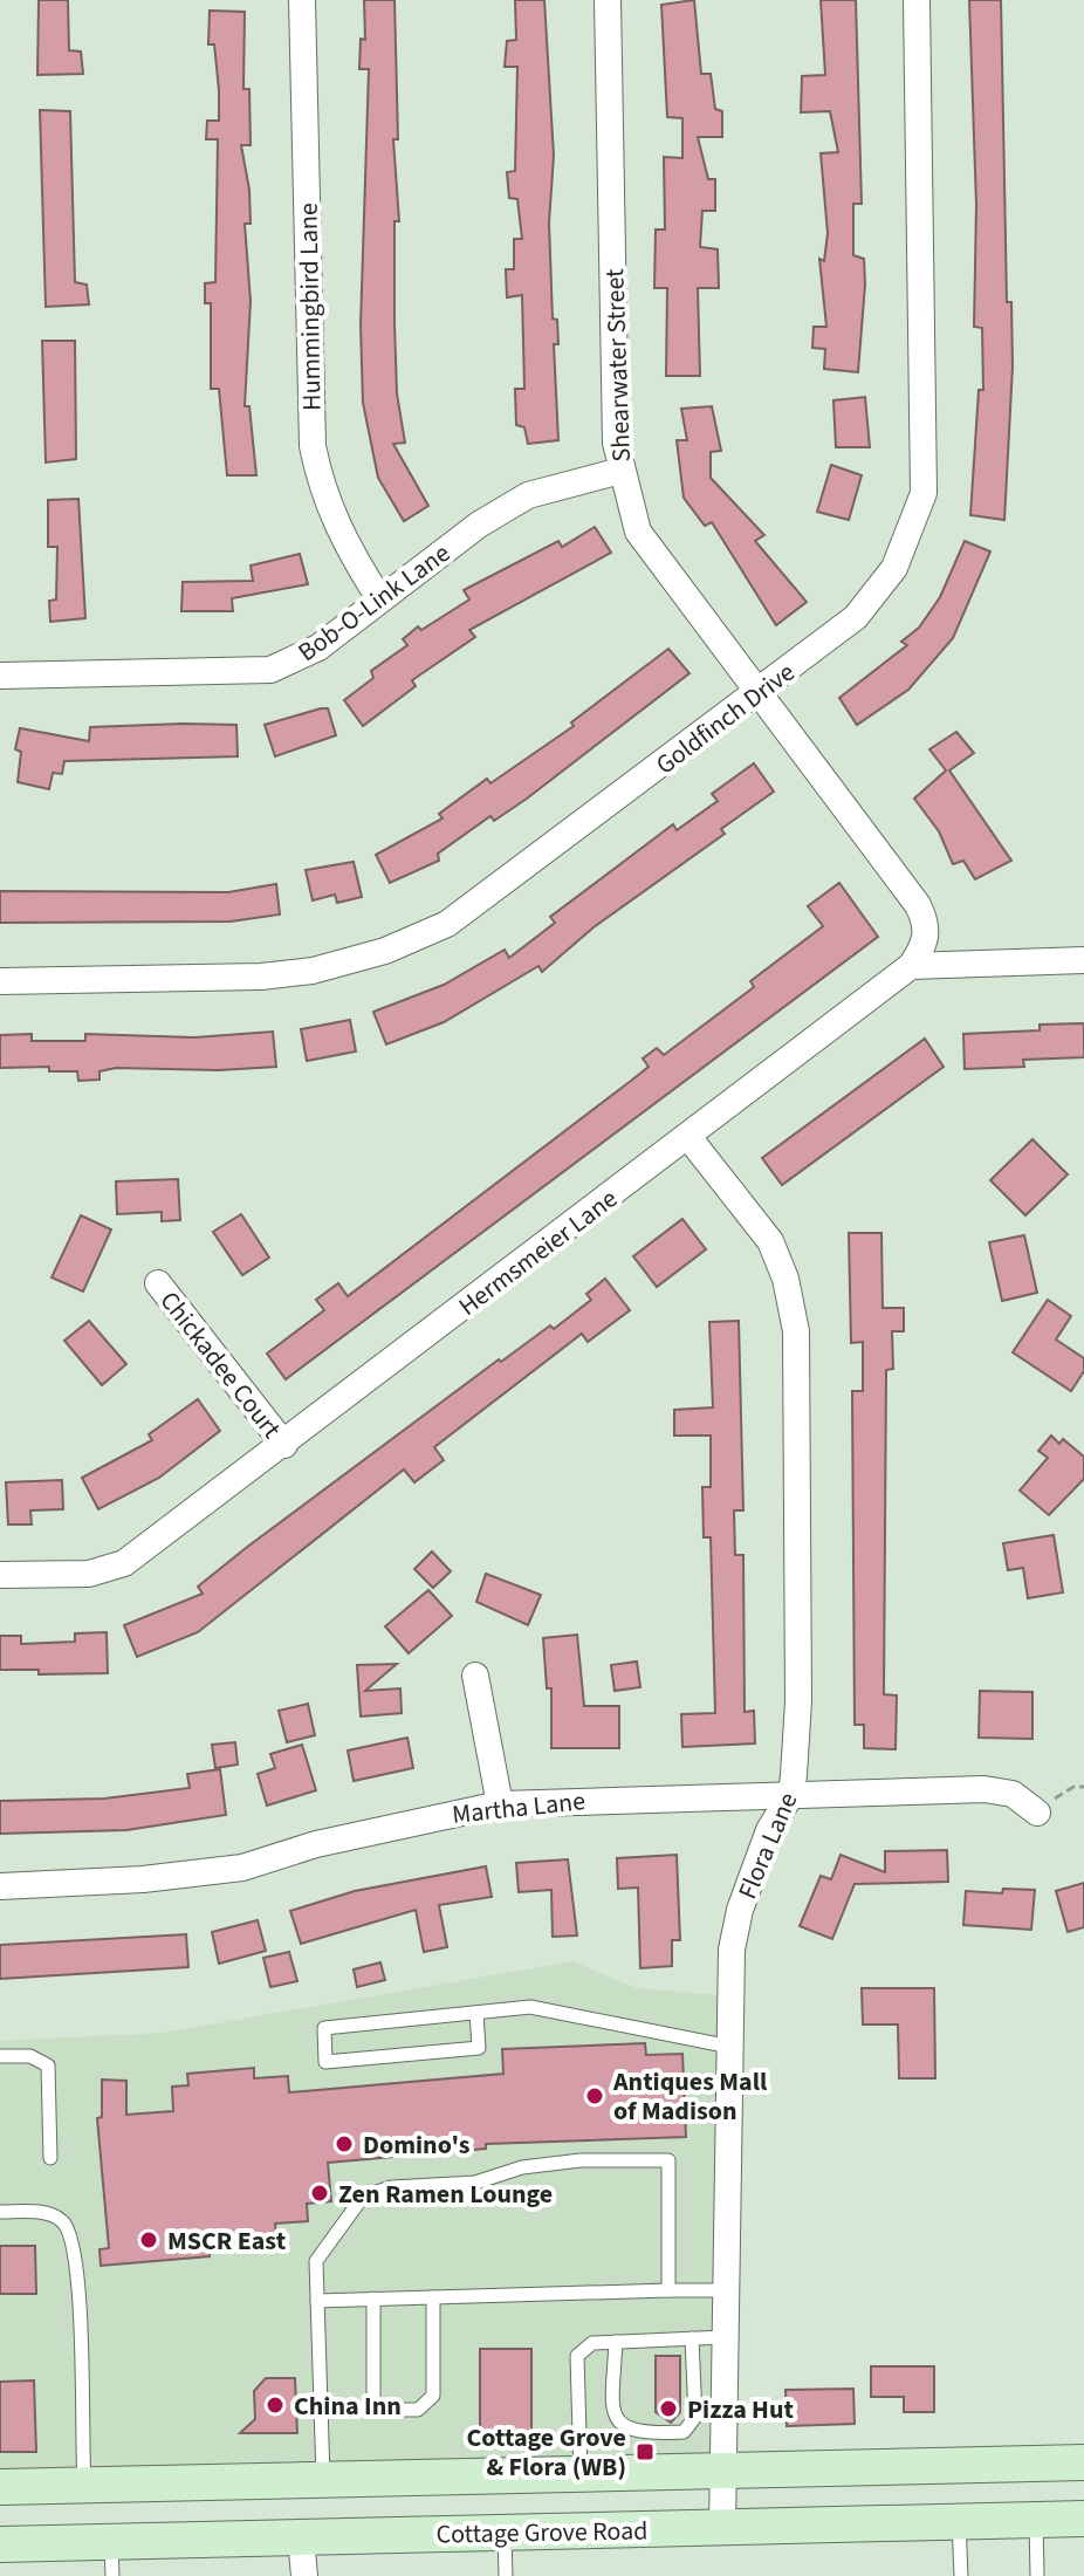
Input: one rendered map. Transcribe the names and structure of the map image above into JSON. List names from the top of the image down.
{
  "streets": {
    "main road": ["Cottage Grove Road"],
    "street": [
      "Hummingbird Lane",
      "Shearwater Street",
      "Bob-O-Link Lane",
      "Goldfinch Drive",
      "Hermsmeier Lane",
      "Chickadee Court",
      "Martha Lane",
      "Flora Lane"
    ]
  },
  "crossings": [
    ["Hummingbird Lane", "Bob-O-Link Lane"],
    ["Shearwater Street", "Bob-O-Link Lane"],
    ["Shearwater Street", "Goldfinch Drive"],
    ["Shearwater Street", "Hermsmeier Lane"],
    ["Hermsmeier Lane", "Chickadee Court"],
    ["Hermsmeier Lane", "Flora Lane"],
    ["Martha Lane", "Flora Lane"],
    ["Flora Lane", "Cottage Grove Road"]
  ],
  "places": {
    "other": [
      "Antiques Mall of Madison",
      "Domino's",
      "Zen Ramen Lounge",
      "MSCR East",
      "China Inn",
      "Pizza Hut"
    ],
    "transit": ["Cottage Grove & Flora (WB)"]
  }
}
